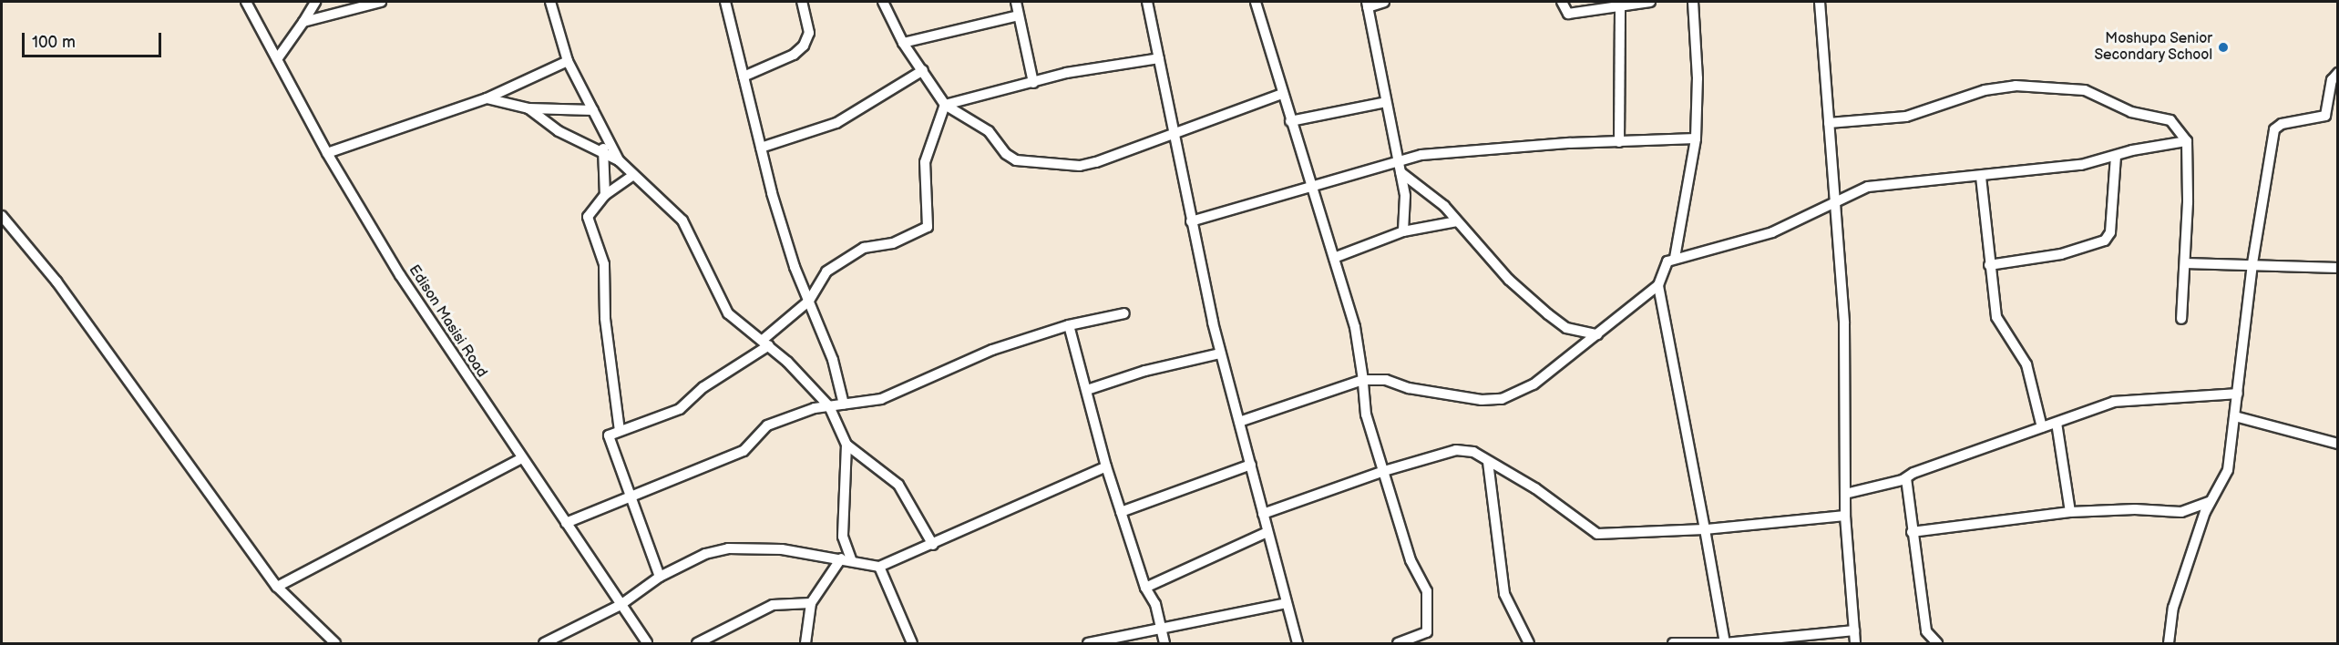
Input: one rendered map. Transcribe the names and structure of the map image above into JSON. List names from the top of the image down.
{
  "streets": {
    "street": ["Edison Masisi Road"]
  },
  "places": ["Moshupa Senior Secondary School"],
  "scale_bar": "100 m"
}
